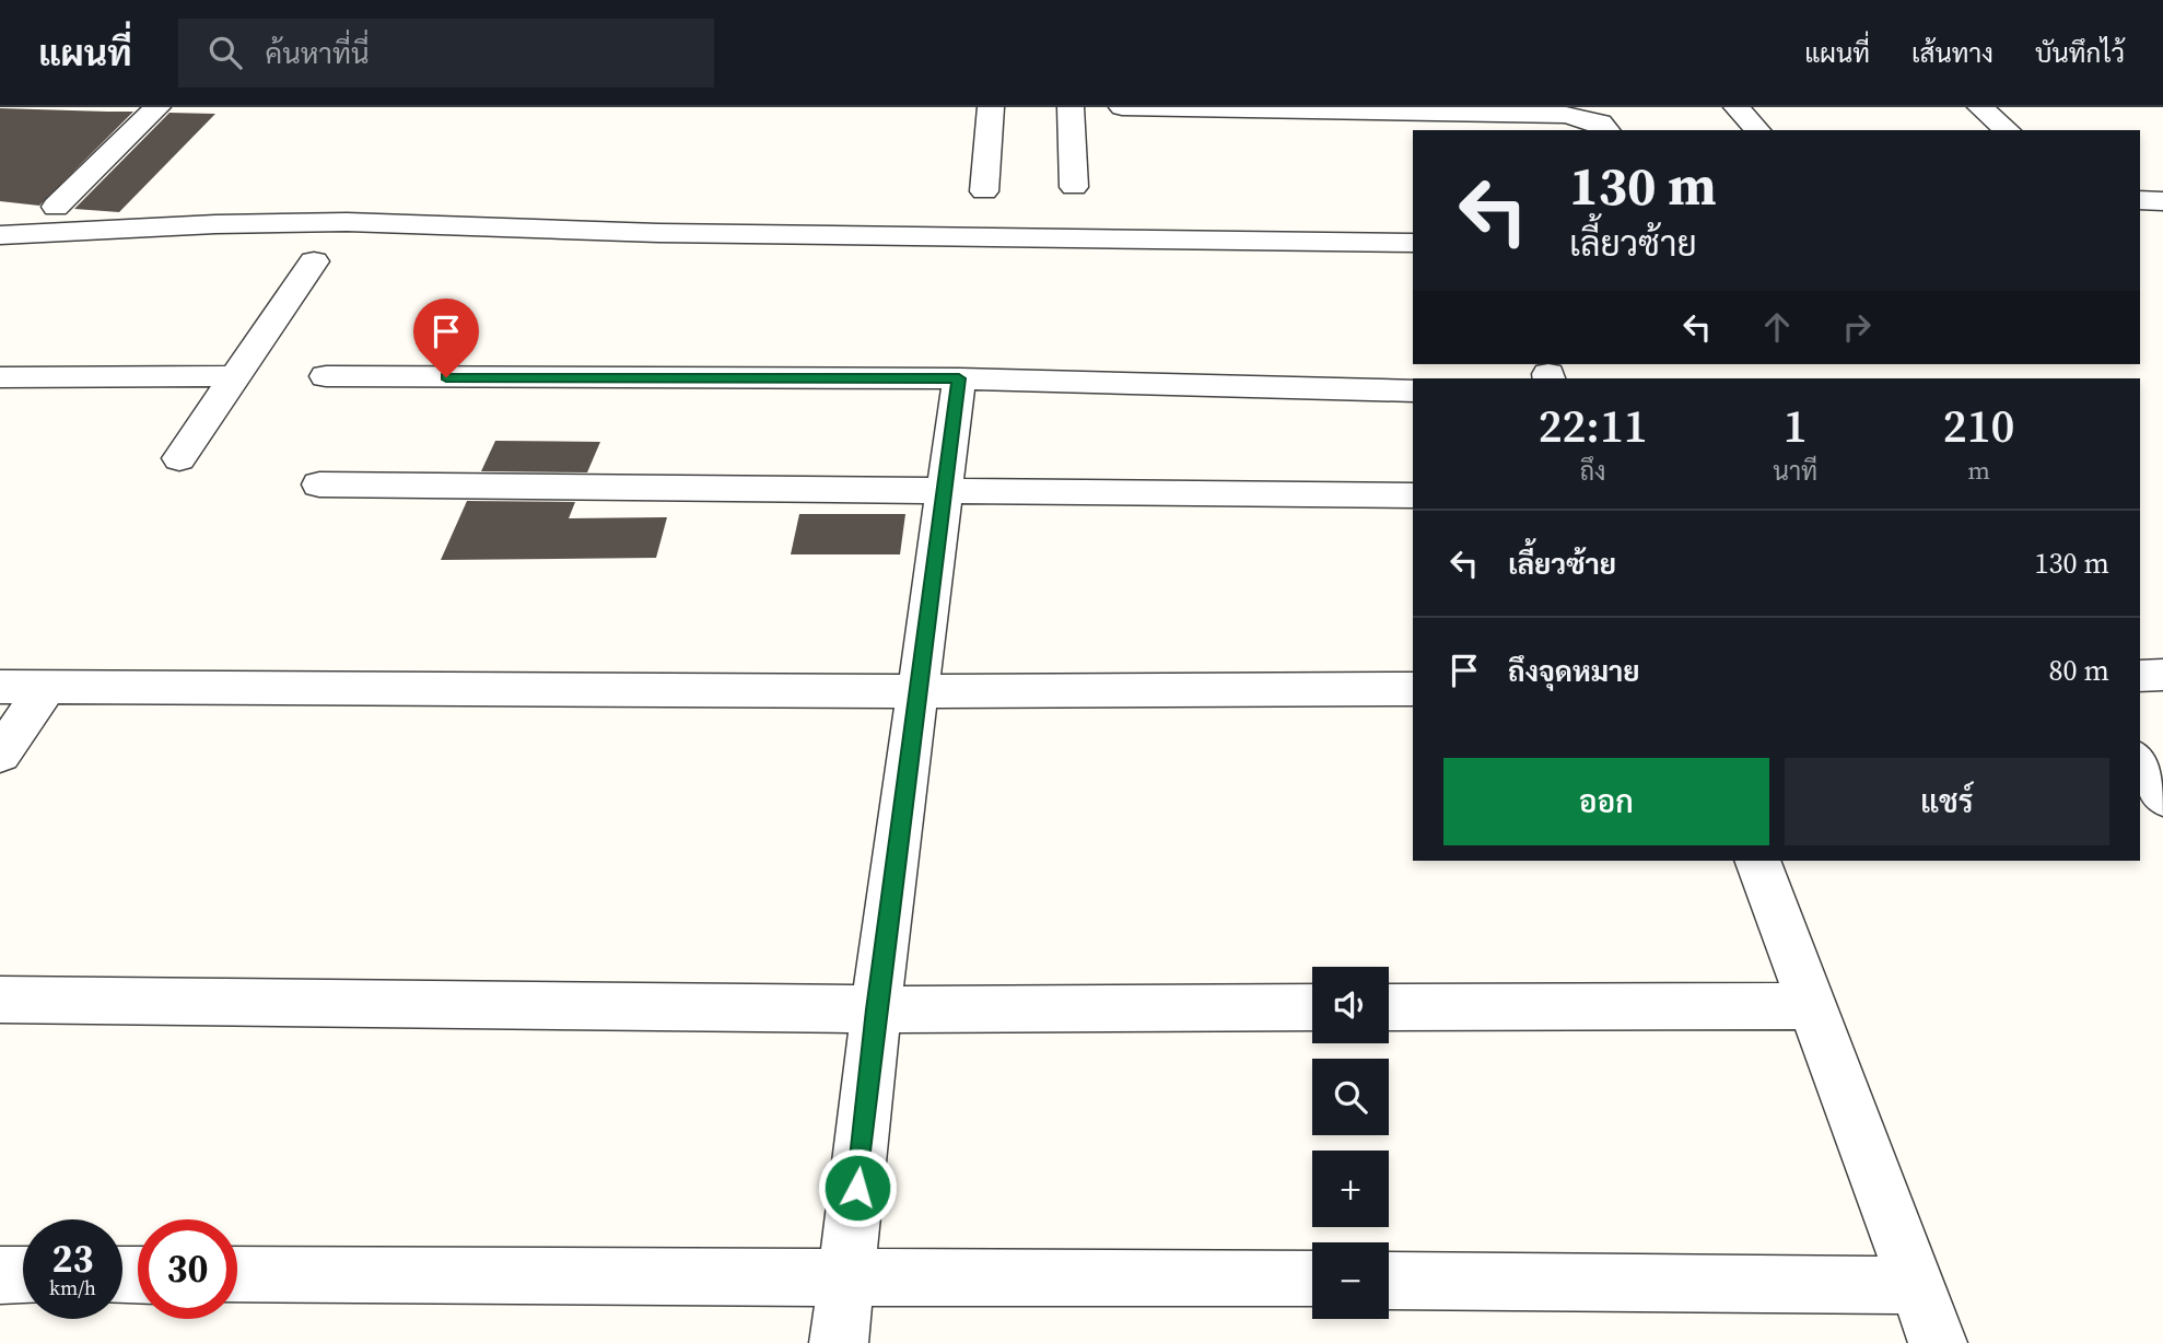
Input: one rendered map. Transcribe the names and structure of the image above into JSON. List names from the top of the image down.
{
  "page": {
    "header": "แผนที่",
    "search": "ค้นหาที่นี่",
    "nav": ["แผนที่", "เส้นทาง", "บันทึกไว้"],
    "turn": ["130 m", "เลี้ยวซ้าย"],
    "eta": [
      "22:11",
      "ถึง",
      "1",
      "นาที",
      "210",
      "m"
    ],
    "list": [
      {
        "name": "เลี้ยวซ้าย",
        "value": "130 m"
      },
      {
        "name": "ถึงจุดหมาย",
        "value": "80 m"
      }
    ],
    "buttons": ["ออก", "แชร์"],
    "map_buttons": ["+", "−"],
    "speed": "23 km/h",
    "limit": "30"
  }
}
